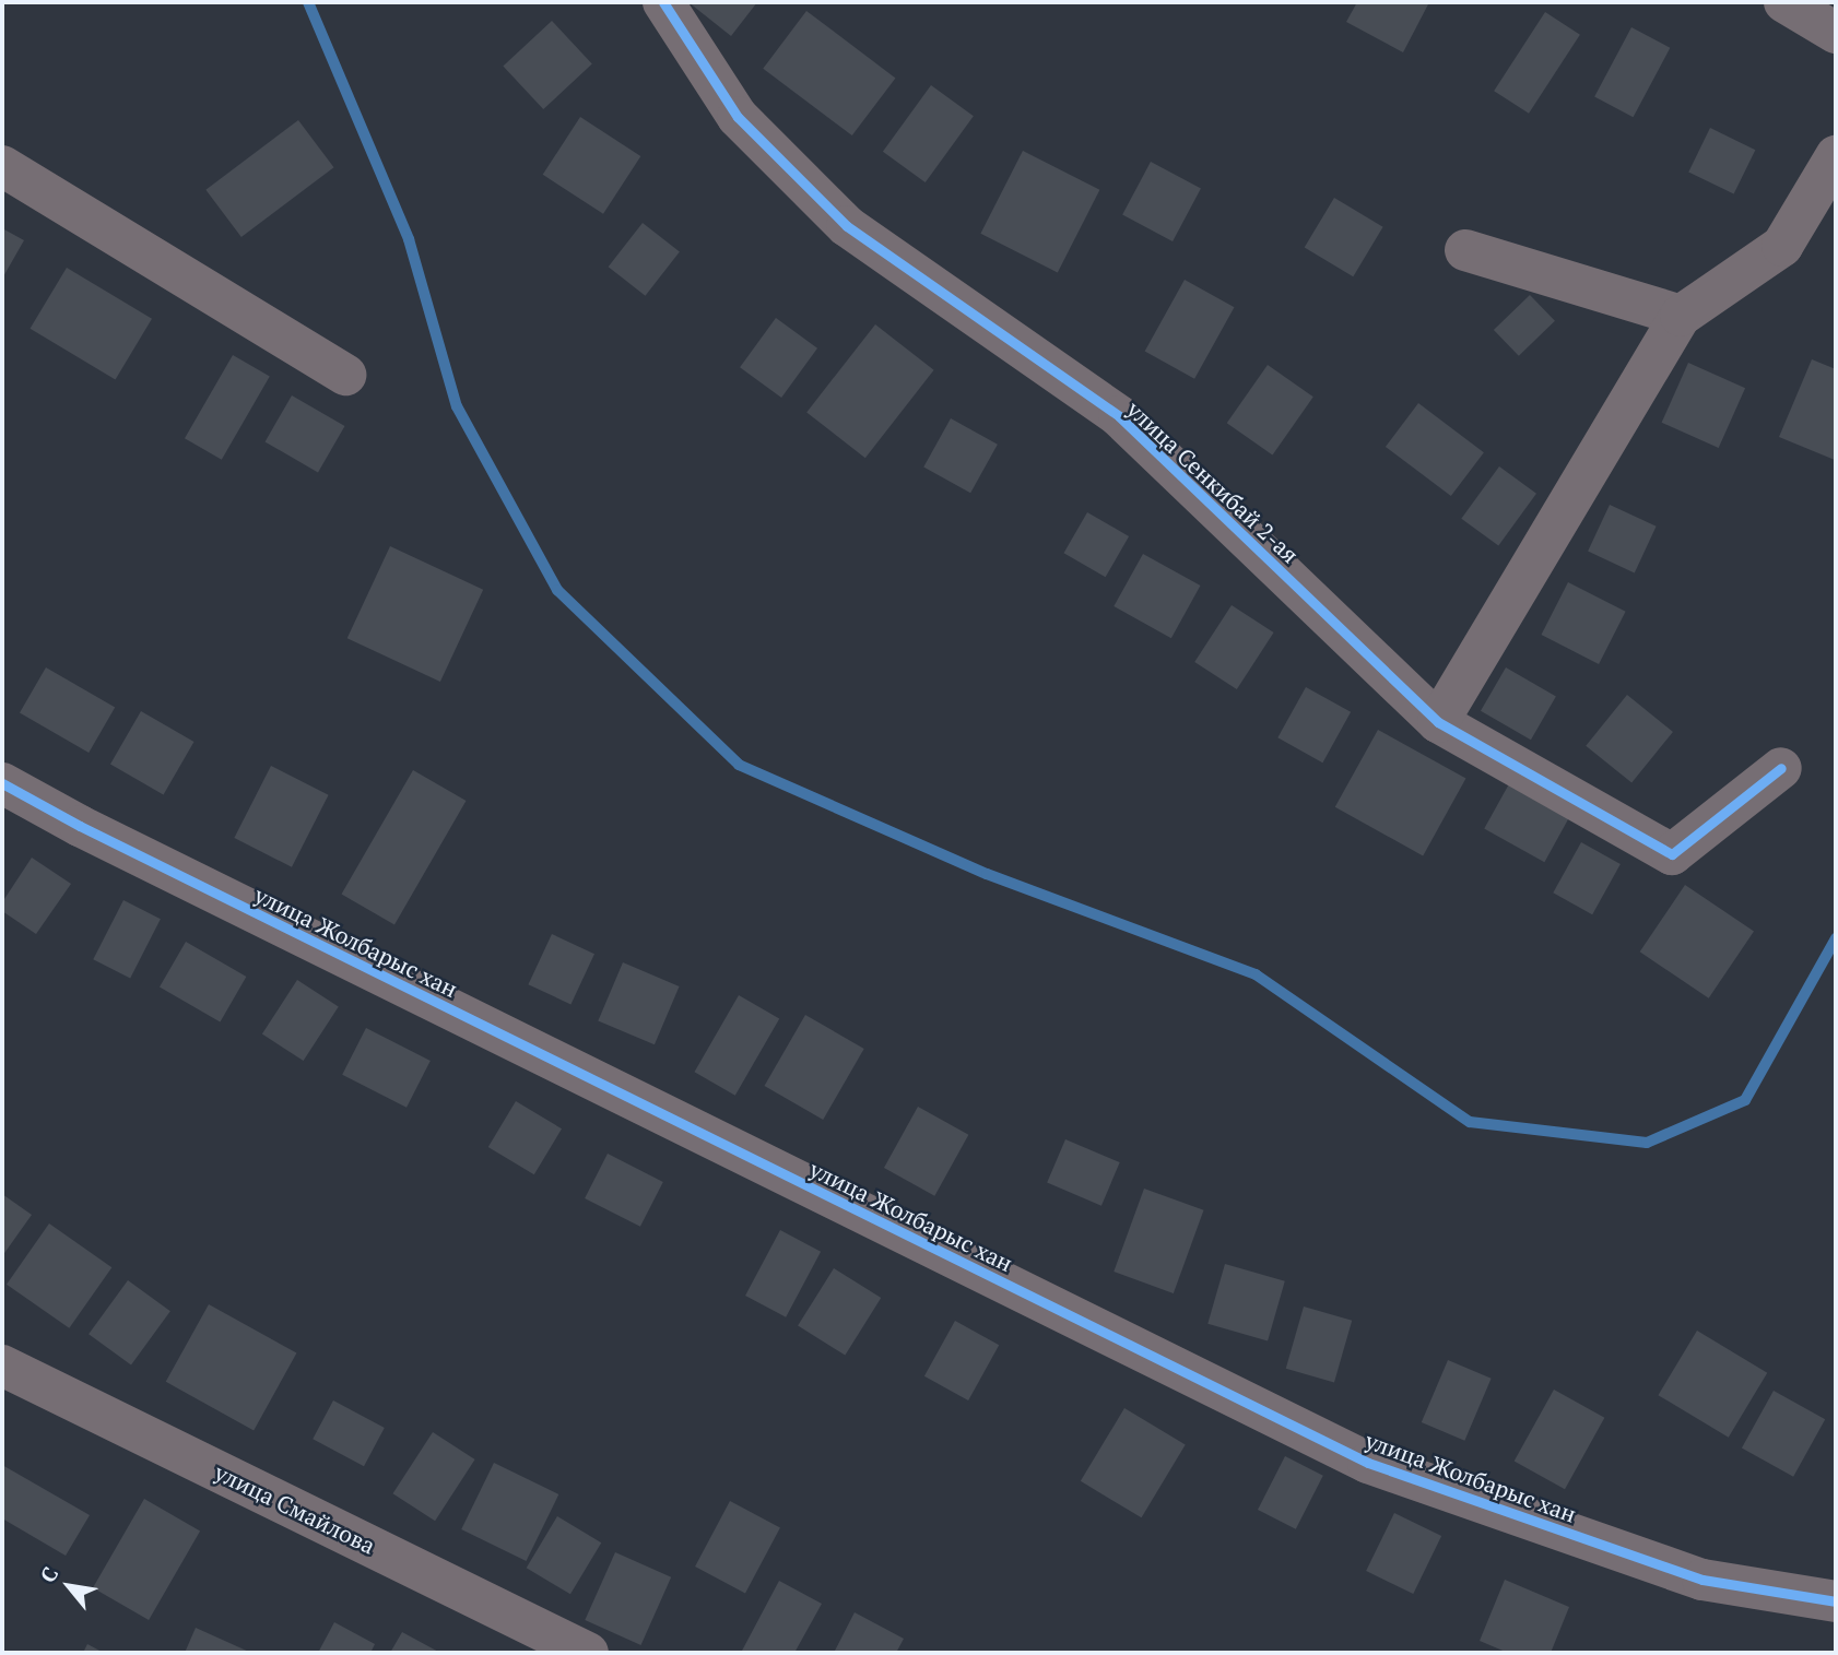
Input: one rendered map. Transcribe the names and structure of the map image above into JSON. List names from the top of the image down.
{
  "streets": {
    "street": ["улица Сенкибай 2-ая", "улица Жолбарыс хан", "улица Смайлова"]
  },
  "north": "top left"
}
